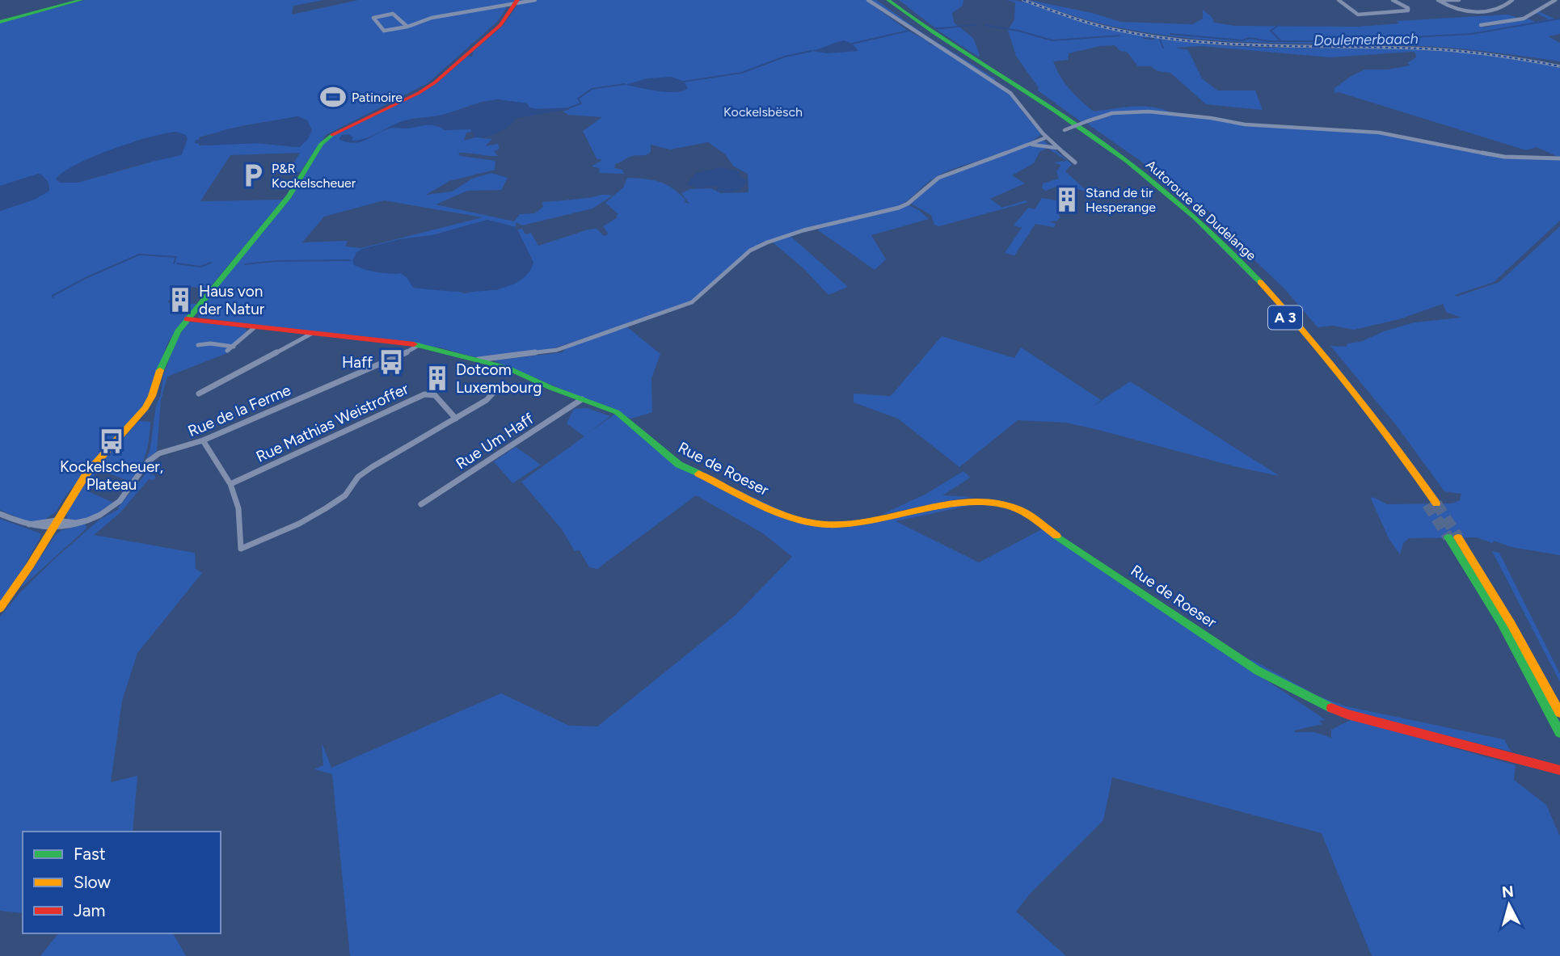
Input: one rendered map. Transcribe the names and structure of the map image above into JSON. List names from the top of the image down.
{
  "streets": {
    "main road": ["Autoroute de Dudelange", "A 3", "Rue de Roeser"],
    "street": ["Rue de la Ferme", "Rue Mathias Weistroffer", "Rue Um Haff"]
  },
  "crossings": [
    ["Autoroute de Dudelange", "A 3"],
    ["Rue de la Ferme", "Rue de Roeser"],
    ["Rue Um Haff", "Rue de Roeser"]
  ],
  "water": ["Doulemerbaach"],
  "parks": ["Kockelsbësch"],
  "places": {
    "sports": ["Patinoire"],
    "parking": ["P&R Kockelscheuer"],
    "building": ["Stand de tir Hesperange", "Haus von der Natur", "Dotcom Luxembourg"],
    "bus stop": ["Haff", "Kockelscheuer, Plateau"]
  },
  "legend": ["Fast", "Slow", "Jam"],
  "north": "top"
}
